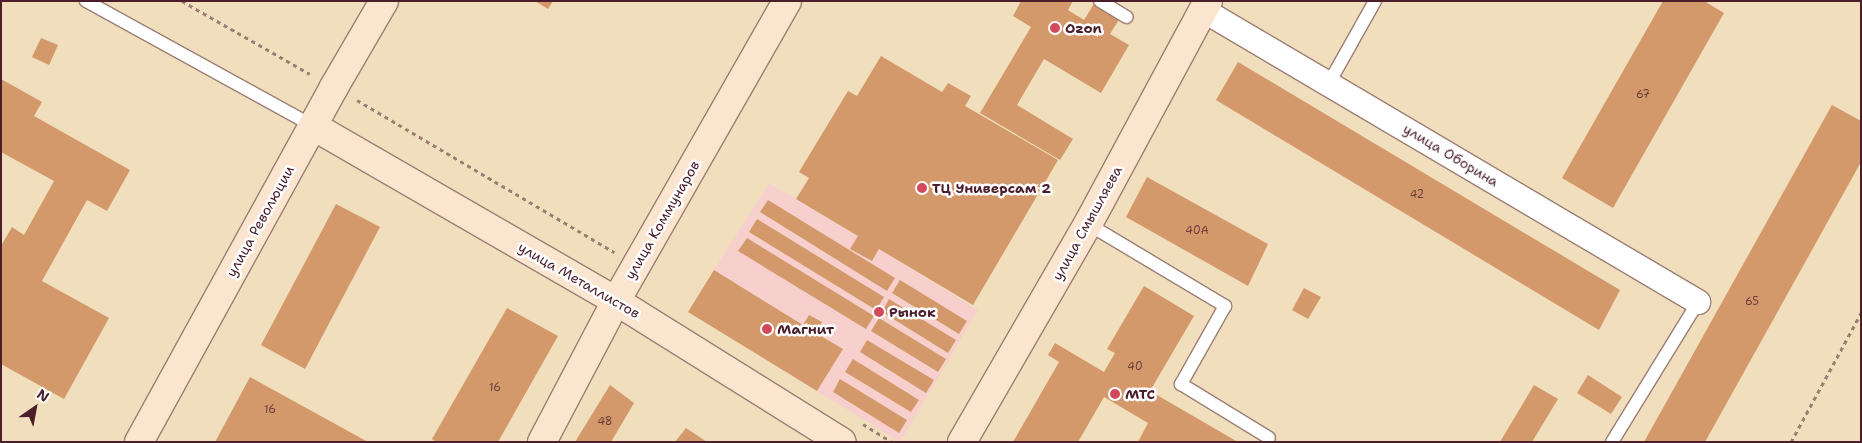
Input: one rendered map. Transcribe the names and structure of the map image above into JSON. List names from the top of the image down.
{
  "streets": {
    "street": [
      "улица Оборина",
      "улица Коммунаров",
      "улица Революции",
      "улица Смышляева",
      "улица Металлистов"
    ]
  },
  "crossings": [
    ["улица Оборина", "улица Смышляева"],
    ["улица Коммунаров", "улица Металлистов"],
    ["улица Революции", "улица Металлистов"]
  ],
  "places": [
    "Ozon",
    "ТЦ Универсам 2",
    "Рынок",
    "Магнит",
    "МТС"
  ],
  "house_numbers": [
    "67",
    "42",
    "40А",
    "65",
    "40",
    "16",
    "16",
    "48"
  ],
  "north": "top right"
}
